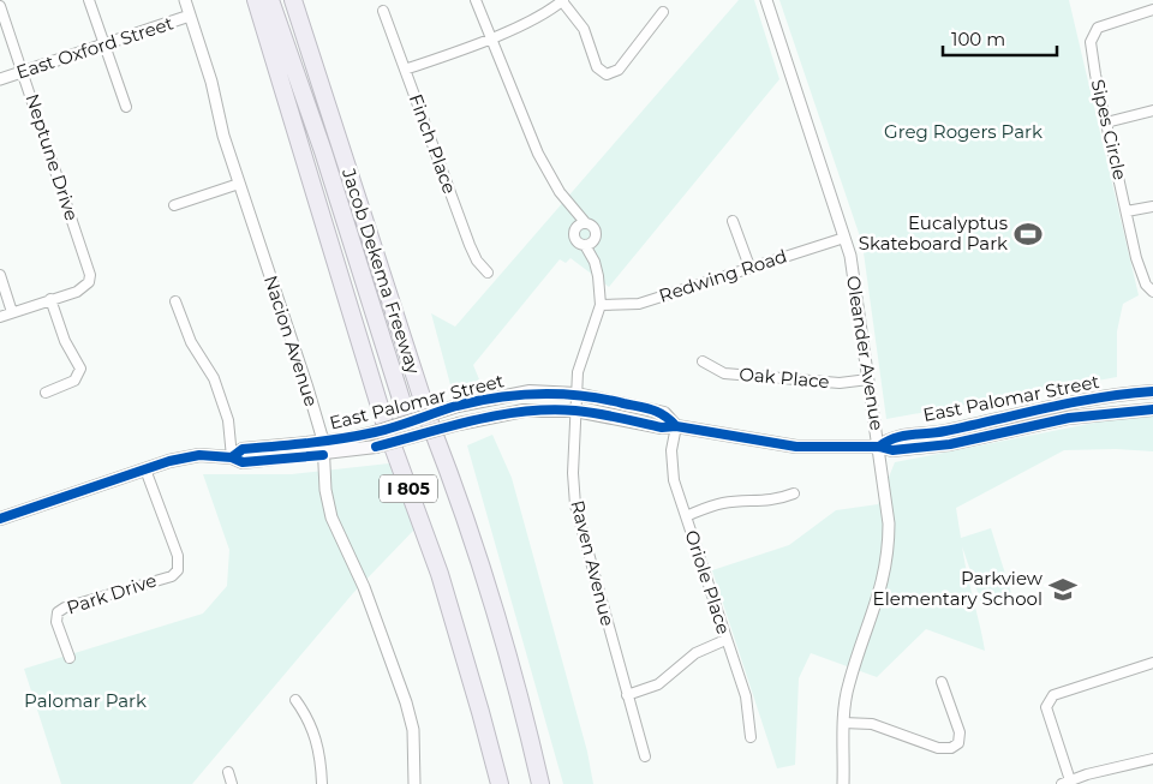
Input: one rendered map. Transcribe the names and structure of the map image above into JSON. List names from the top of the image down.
{
  "streets": {
    "highway": ["Jacob Dekema Freeway", "I 805"],
    "main road": ["East Palomar Street"],
    "street": [
      "East Oxford Street",
      "Sipes Circle",
      "Finch Place",
      "Neptune Drive",
      "Redwing Road",
      "Nacion Avenue",
      "Oleander Avenue",
      "Oak Place",
      "Raven Avenue",
      "Oriole Place",
      "Park Drive"
    ]
  },
  "crossings": [
    ["East Oxford Street", "Neptune Drive"],
    ["East Oxford Street", "Nacion Avenue"],
    ["Redwing Road", "Oleander Avenue"],
    ["Redwing Road", "Raven Avenue"],
    ["Nacion Avenue", "East Palomar Street"],
    ["Oleander Avenue", "Oak Place"],
    ["Oleander Avenue", "East Palomar Street"],
    ["East Palomar Street", "Raven Avenue"],
    ["East Palomar Street", "Oriole Place"],
    ["East Palomar Street", "Park Drive"]
  ],
  "parks": ["Greg Rogers Park", "Palomar Park"],
  "places": {
    "sports": ["Eucalyptus Skateboard Park"],
    "school or university": ["Parkview Elementary School"]
  },
  "scale_bar": "100 m"
}
